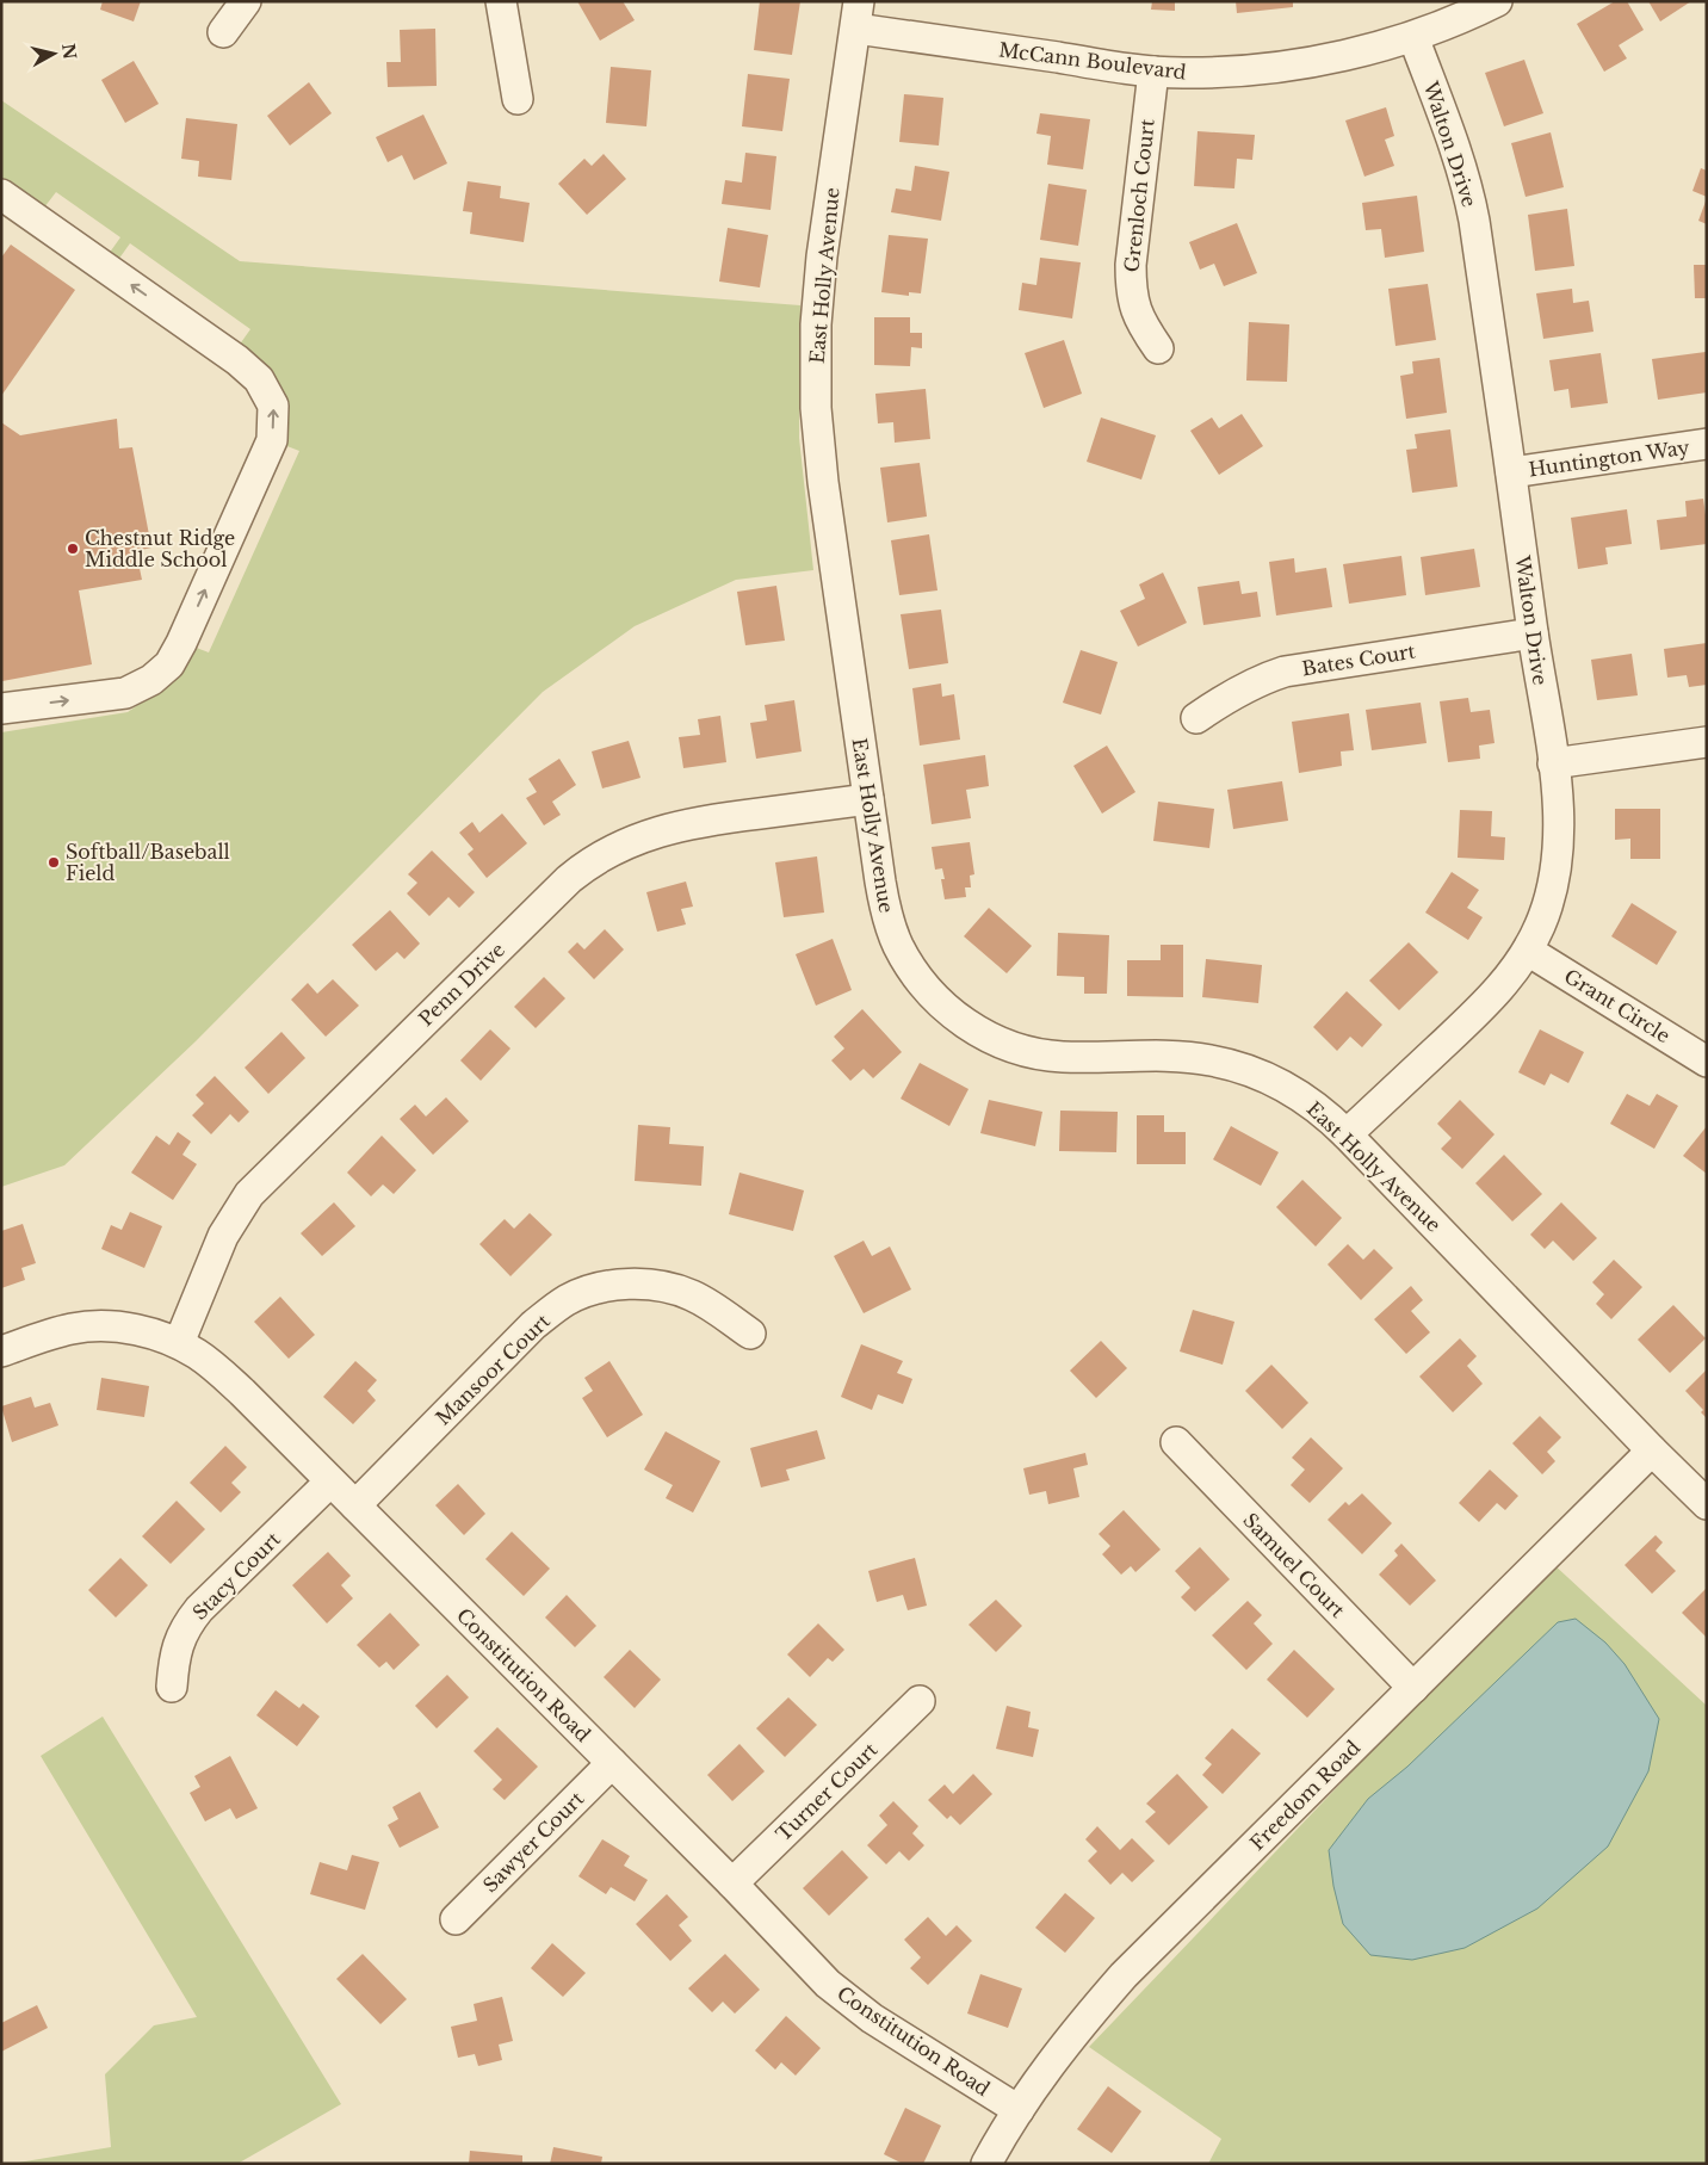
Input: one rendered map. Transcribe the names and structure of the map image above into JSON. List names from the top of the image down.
{
  "streets": {
    "street": [
      "McCann Boulevard",
      "Walton Drive",
      "Grenloch Court",
      "East Holly Avenue",
      "Huntington Way",
      "Bates Court",
      "Penn Drive",
      "Grant Circle",
      "Mansoor Court",
      "Samuel Court",
      "Stacy Court",
      "Constitution Road",
      "Turner Court",
      "Freedom Road",
      "Sawyer Court"
    ]
  },
  "crossings": [
    ["McCann Boulevard", "Walton Drive"],
    ["McCann Boulevard", "Grenloch Court"],
    ["McCann Boulevard", "East Holly Avenue"],
    ["Walton Drive", "East Holly Avenue"],
    ["Walton Drive", "Huntington Way"],
    ["Walton Drive", "Bates Court"],
    ["Walton Drive", "Grant Circle"],
    ["East Holly Avenue", "Penn Drive"],
    ["East Holly Avenue", "Freedom Road"],
    ["Penn Drive", "Constitution Road"],
    ["Mansoor Court", "Constitution Road"],
    ["Samuel Court", "Freedom Road"],
    ["Stacy Court", "Constitution Road"],
    ["Constitution Road", "Turner Court"],
    ["Constitution Road", "Freedom Road"],
    ["Constitution Road", "Sawyer Court"]
  ],
  "places": ["Chestnut Ridge Middle School", "Softball/Baseball Field"],
  "north": "right"
}
